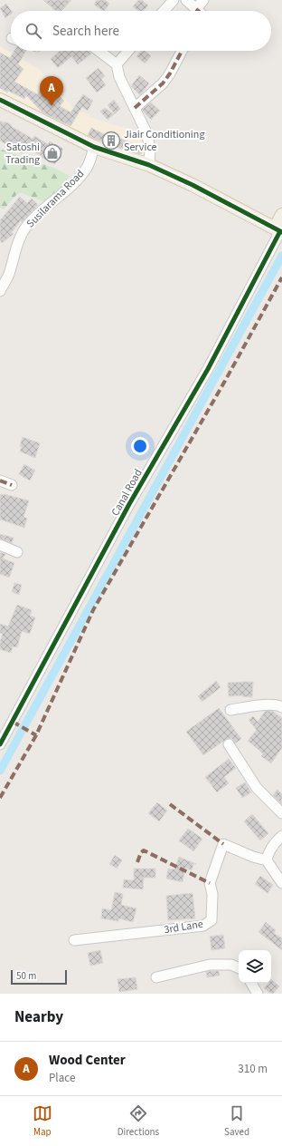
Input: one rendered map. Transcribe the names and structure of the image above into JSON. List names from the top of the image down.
{
  "streets": {
    "street": ["Susilarama Road", "Canal Road", "3rd Lane"]
  },
  "places": {
    "building": ["Jiair Conditioning Service"],
    "shop": ["Satoshi Trading"]
  },
  "scale_bar": "50 m",
  "page": {
    "search": "Search here",
    "pins": "A",
    "scale": "50 m",
    "heading": "Nearby",
    "list": [
      {
        "mark": "A",
        "name": "Wood Center",
        "note": "Place",
        "value": "310 m"
      }
    ],
    "nav": ["Map", "Directions", "Saved"]
  }
}
